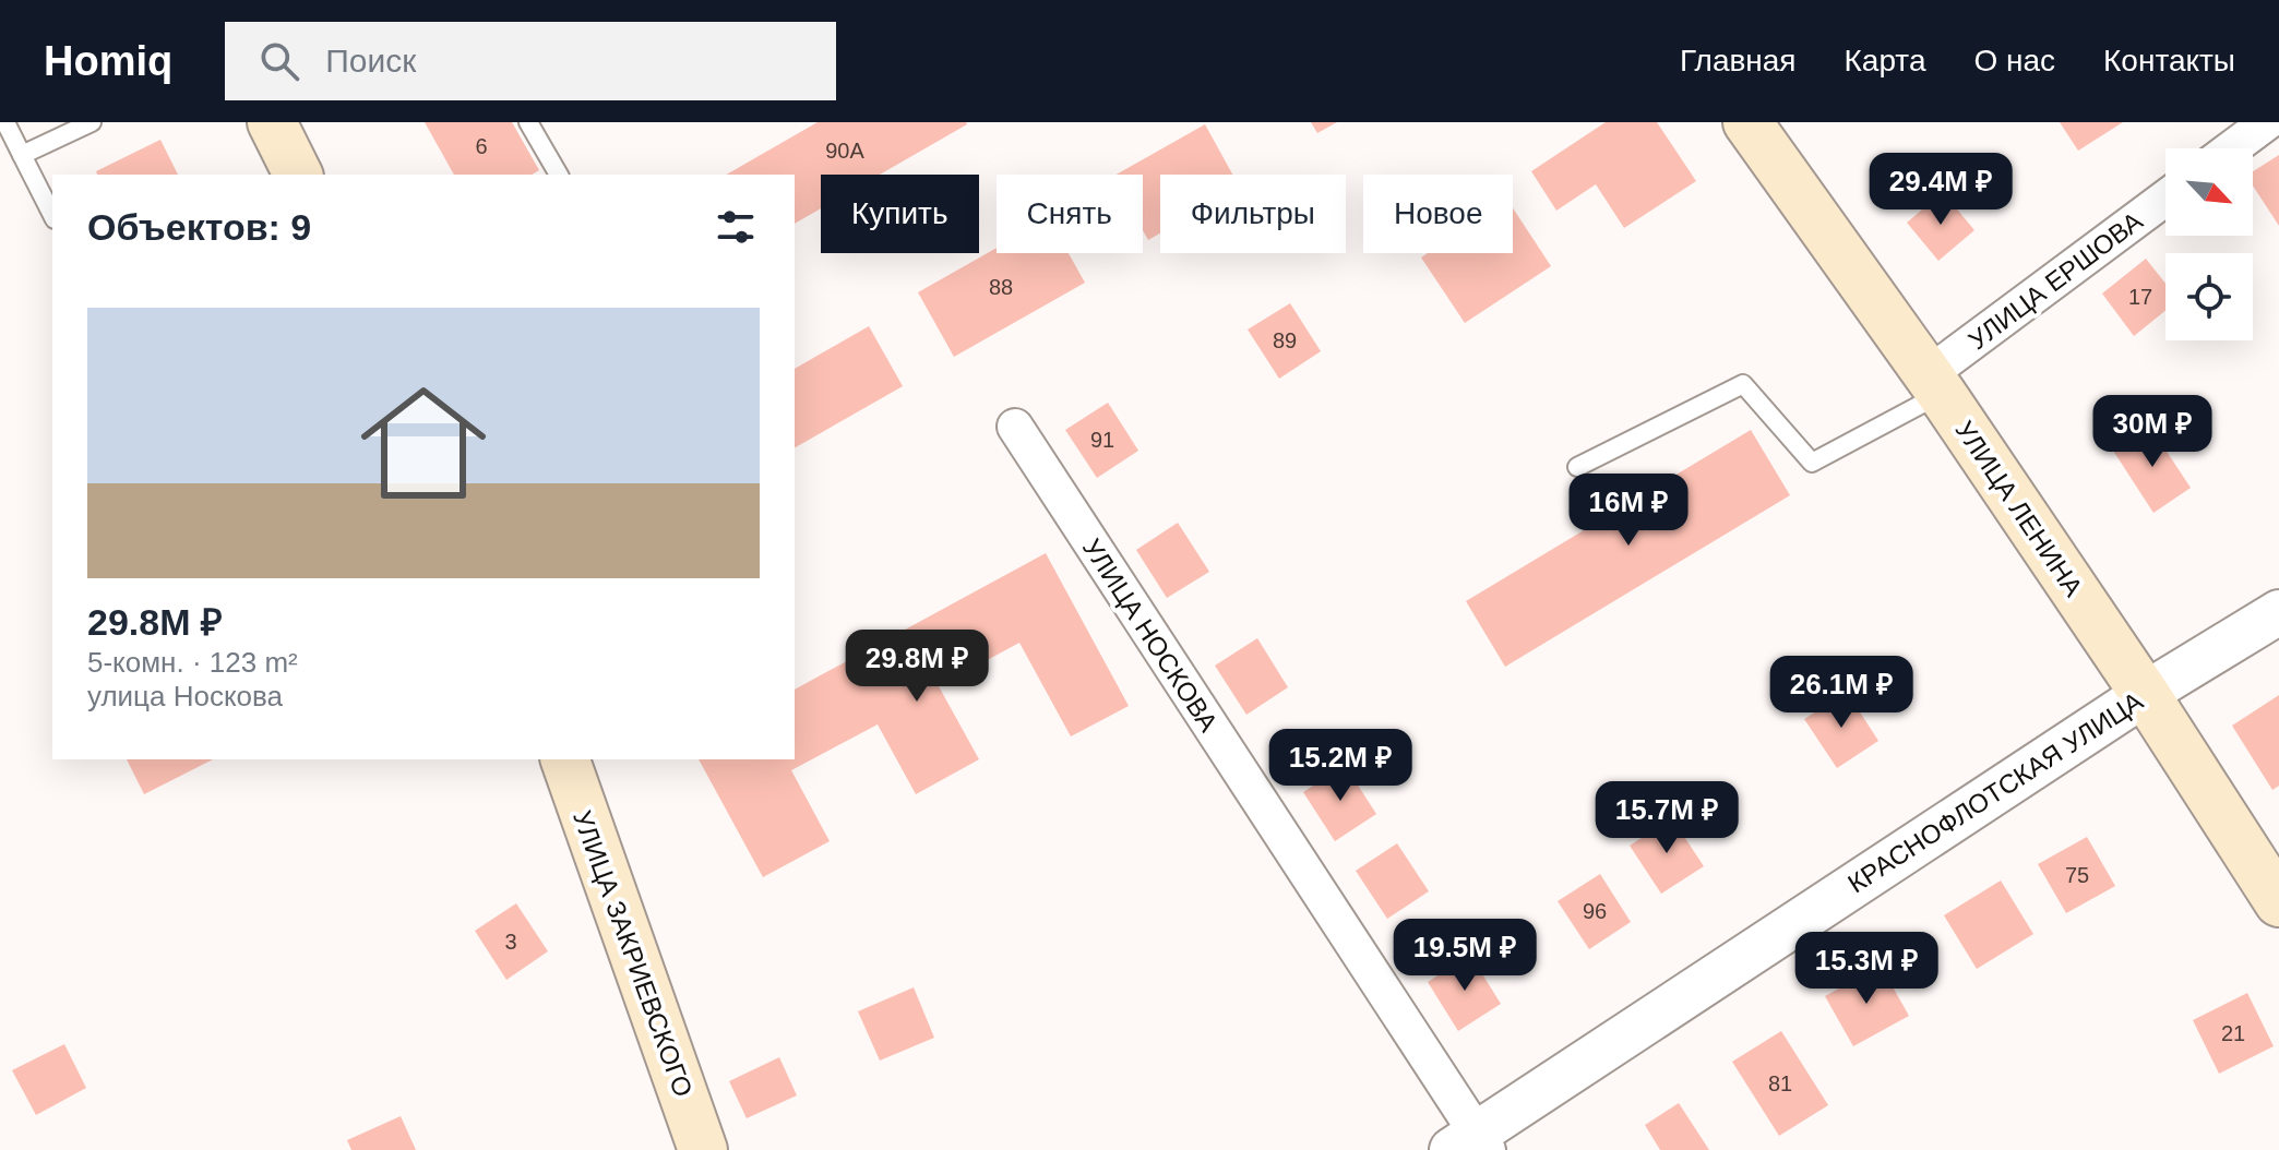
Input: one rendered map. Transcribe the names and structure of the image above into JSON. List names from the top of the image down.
{
  "streets": {
    "main road": ["УЛИЦА ЛЕНИНА", "УЛИЦА ЗАКРИЕВСКОГО"],
    "street": ["УЛИЦА ЕРШОВА", "УЛИЦА НОСКОВА", "КРАСНОФЛОТСКАЯ УЛИЦА"]
  },
  "crossings": [
    ["УЛИЦА ЕРШОВА", "УЛИЦА ЛЕНИНА"],
    ["УЛИЦА ЛЕНИНА", "КРАСНОФЛОТСКАЯ УЛИЦА"],
    ["УЛИЦА НОСКОВА", "КРАСНОФЛОТСКАЯ УЛИЦА"]
  ],
  "house_numbers": [
    "6",
    "90А",
    "88",
    "17",
    "89",
    "91",
    "75",
    "96",
    "3",
    "21",
    "81"
  ],
  "north": "bottom right",
  "page": {
    "header": "Homiq",
    "search": "Поиск",
    "nav": [
      "Главная",
      "Карта",
      "О нас",
      "Контакты"
    ],
    "price": [
      "29.4M ₽",
      "30M ₽",
      "16M ₽",
      "29.8M ₽",
      "26.1M ₽",
      "15.2M ₽",
      "15.7M ₽",
      "19.5M ₽",
      "15.3M ₽"
    ],
    "chip": [
      "Купить",
      "Снять",
      "Фильтры",
      "Новое"
    ],
    "heading": "Объектов: 9",
    "list": [
      {
        "name": "29.8M ₽",
        "note": "5-комн. · 123 m² · улица Носкова"
      }
    ]
  }
}
